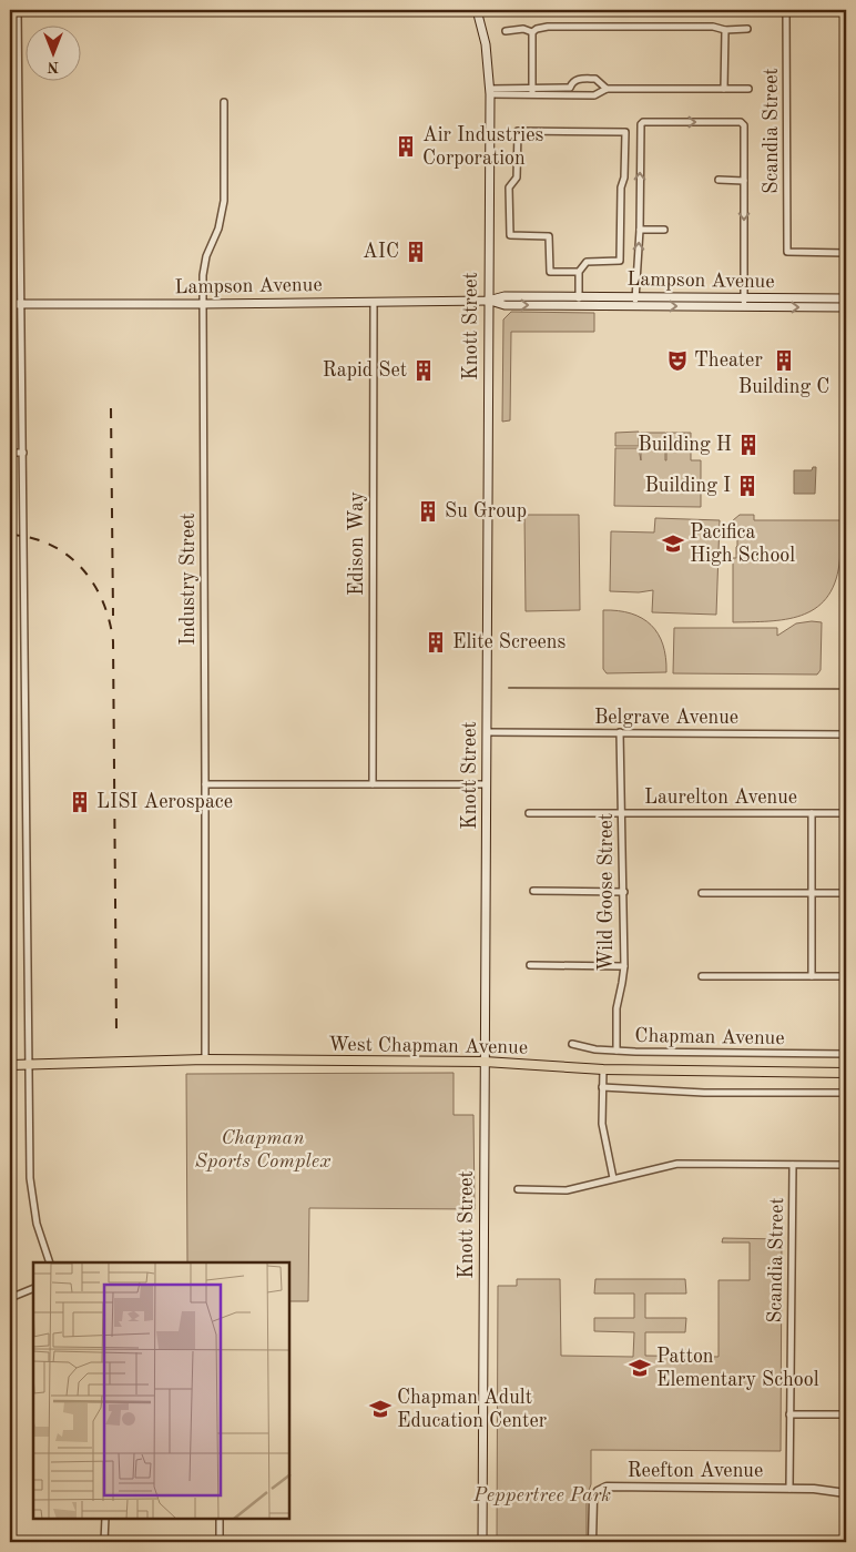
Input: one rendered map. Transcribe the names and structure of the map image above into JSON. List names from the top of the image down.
{
  "streets": {
    "main road": ["Lampson Avenue", "Knott Street", "West Chapman Avenue"],
    "street": [
      "Scandia Street",
      "Edison Way",
      "Industry Street",
      "Belgrave Avenue",
      "Laurelton Avenue",
      "Wild Goose Street",
      "Chapman Avenue",
      "Reefton Avenue"
    ]
  },
  "crossings": [
    ["Scandia Street", "Reefton Avenue"],
    ["Lampson Avenue", "Knott Street"],
    ["Lampson Avenue", "Edison Way"],
    ["Lampson Avenue", "Industry Street"],
    ["Knott Street", "Belgrave Avenue"],
    ["Knott Street", "West Chapman Avenue"],
    ["Industry Street", "West Chapman Avenue"],
    ["Belgrave Avenue", "Wild Goose Street"],
    ["Laurelton Avenue", "Wild Goose Street"],
    ["Wild Goose Street", "Chapman Avenue"]
  ],
  "parks": ["Chapman Sports Complex", "Peppertree Park"],
  "places": {
    "building": [
      "Air Industries Corporation",
      "AIC",
      "Building C",
      "Rapid Set",
      "Building H",
      "Building I",
      "Su Group",
      "Elite Screens",
      "LISI Aerospace"
    ],
    "theatre": ["Theater"],
    "school or university": ["Pacifica High School", "Patton Elementary School", "Chapman Adult Education Center"]
  },
  "north": "bottom"
}
